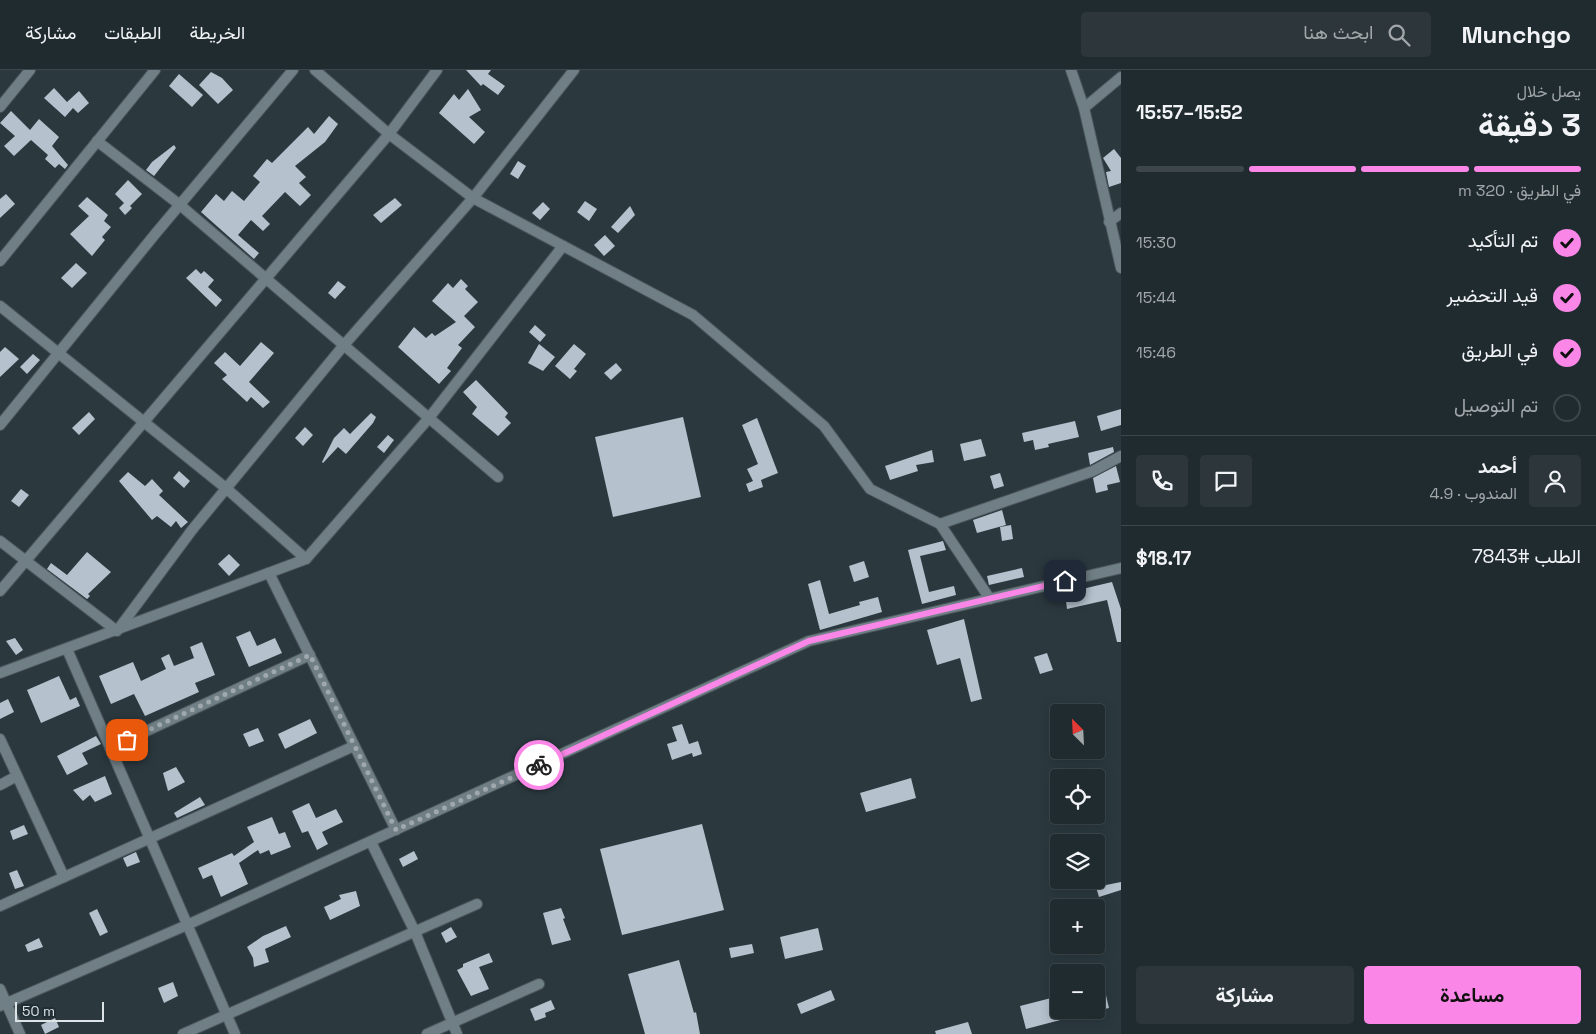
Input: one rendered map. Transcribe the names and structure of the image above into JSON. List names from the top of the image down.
{
  "scale_bar": "50 m",
  "north": "top left",
  "page": {
    "header": "Munchgo",
    "search": "ابحث هنا",
    "nav": ["الخريطة", "الطبقات", "مشاركة"],
    "heading": ["3 دقيقة", "يصل خلال", "15:52–15:57"],
    "panel": [
      "أحمد",
      "المندوب · 4.9",
      "الطلب #7843",
      "$18.17"
    ],
    "bar": "في الطريق · 320 m",
    "list": [
      ["تم التأكيد", "15:30"],
      ["قيد التحضير", "15:44"],
      ["في الطريق", "15:46"],
      "تم التوصيل"
    ],
    "map_buttons": ["+", "−"],
    "buttons": ["مساعدة", "مشاركة"],
    "scale": "50 m"
  }
}
